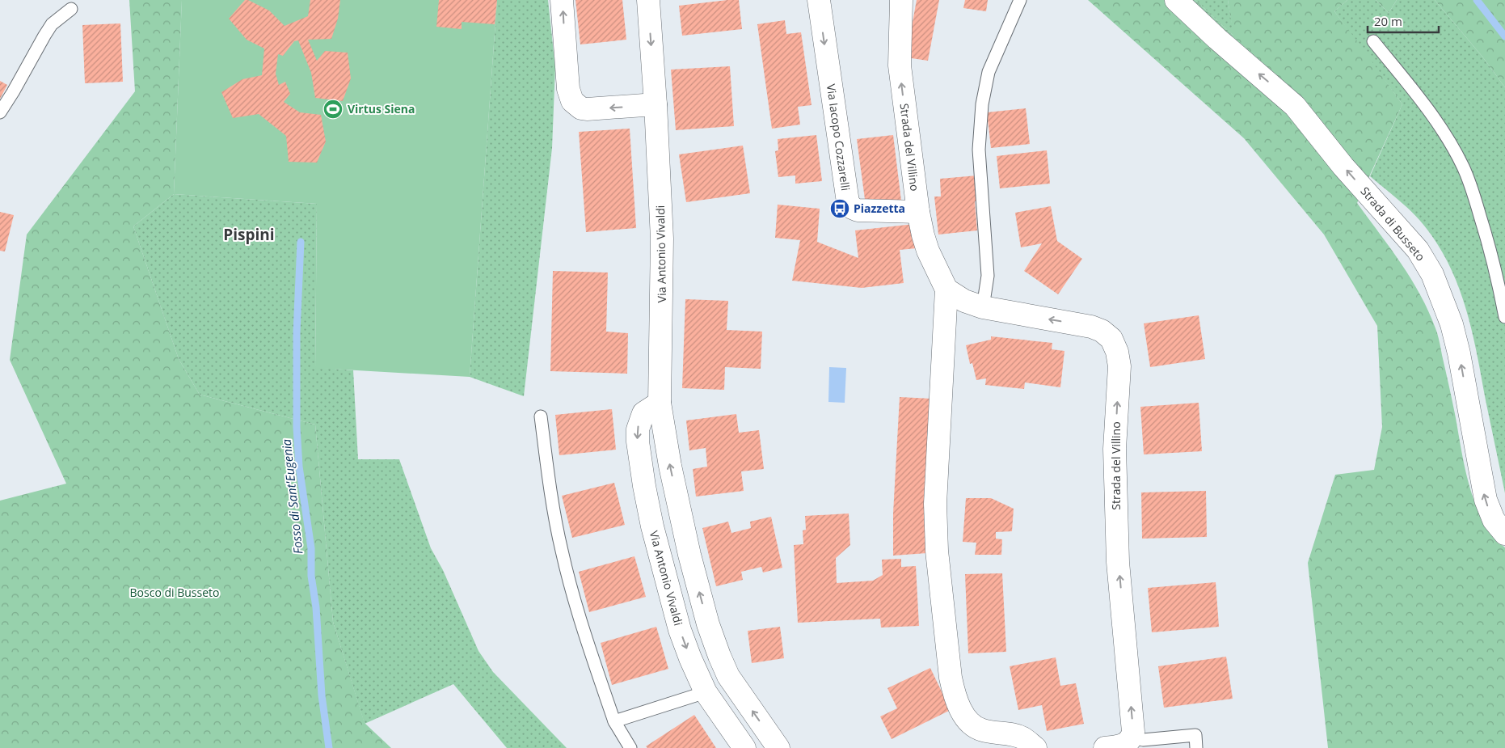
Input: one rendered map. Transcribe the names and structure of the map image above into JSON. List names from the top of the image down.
{
  "streets": {
    "street": [
      "Via Iacopo Cozzarelli",
      "Strada del Villino",
      "Strada di Busseto",
      "Via Antonio Vivaldi"
    ]
  },
  "crossings": [
    ["Via Iacopo Cozzarelli", "Strada del Villino"]
  ],
  "one_way": ["Via Iacopo Cozzarelli", "Strada di Busseto"],
  "districts": ["Pispini"],
  "water": ["Fosso di Sant'Eugenia"],
  "parks": ["Bosco di Busseto"],
  "places": {
    "sports": ["Virtus Siena"],
    "bus stop": ["Piazzetta"]
  },
  "scale_bar": "20 m"
}
